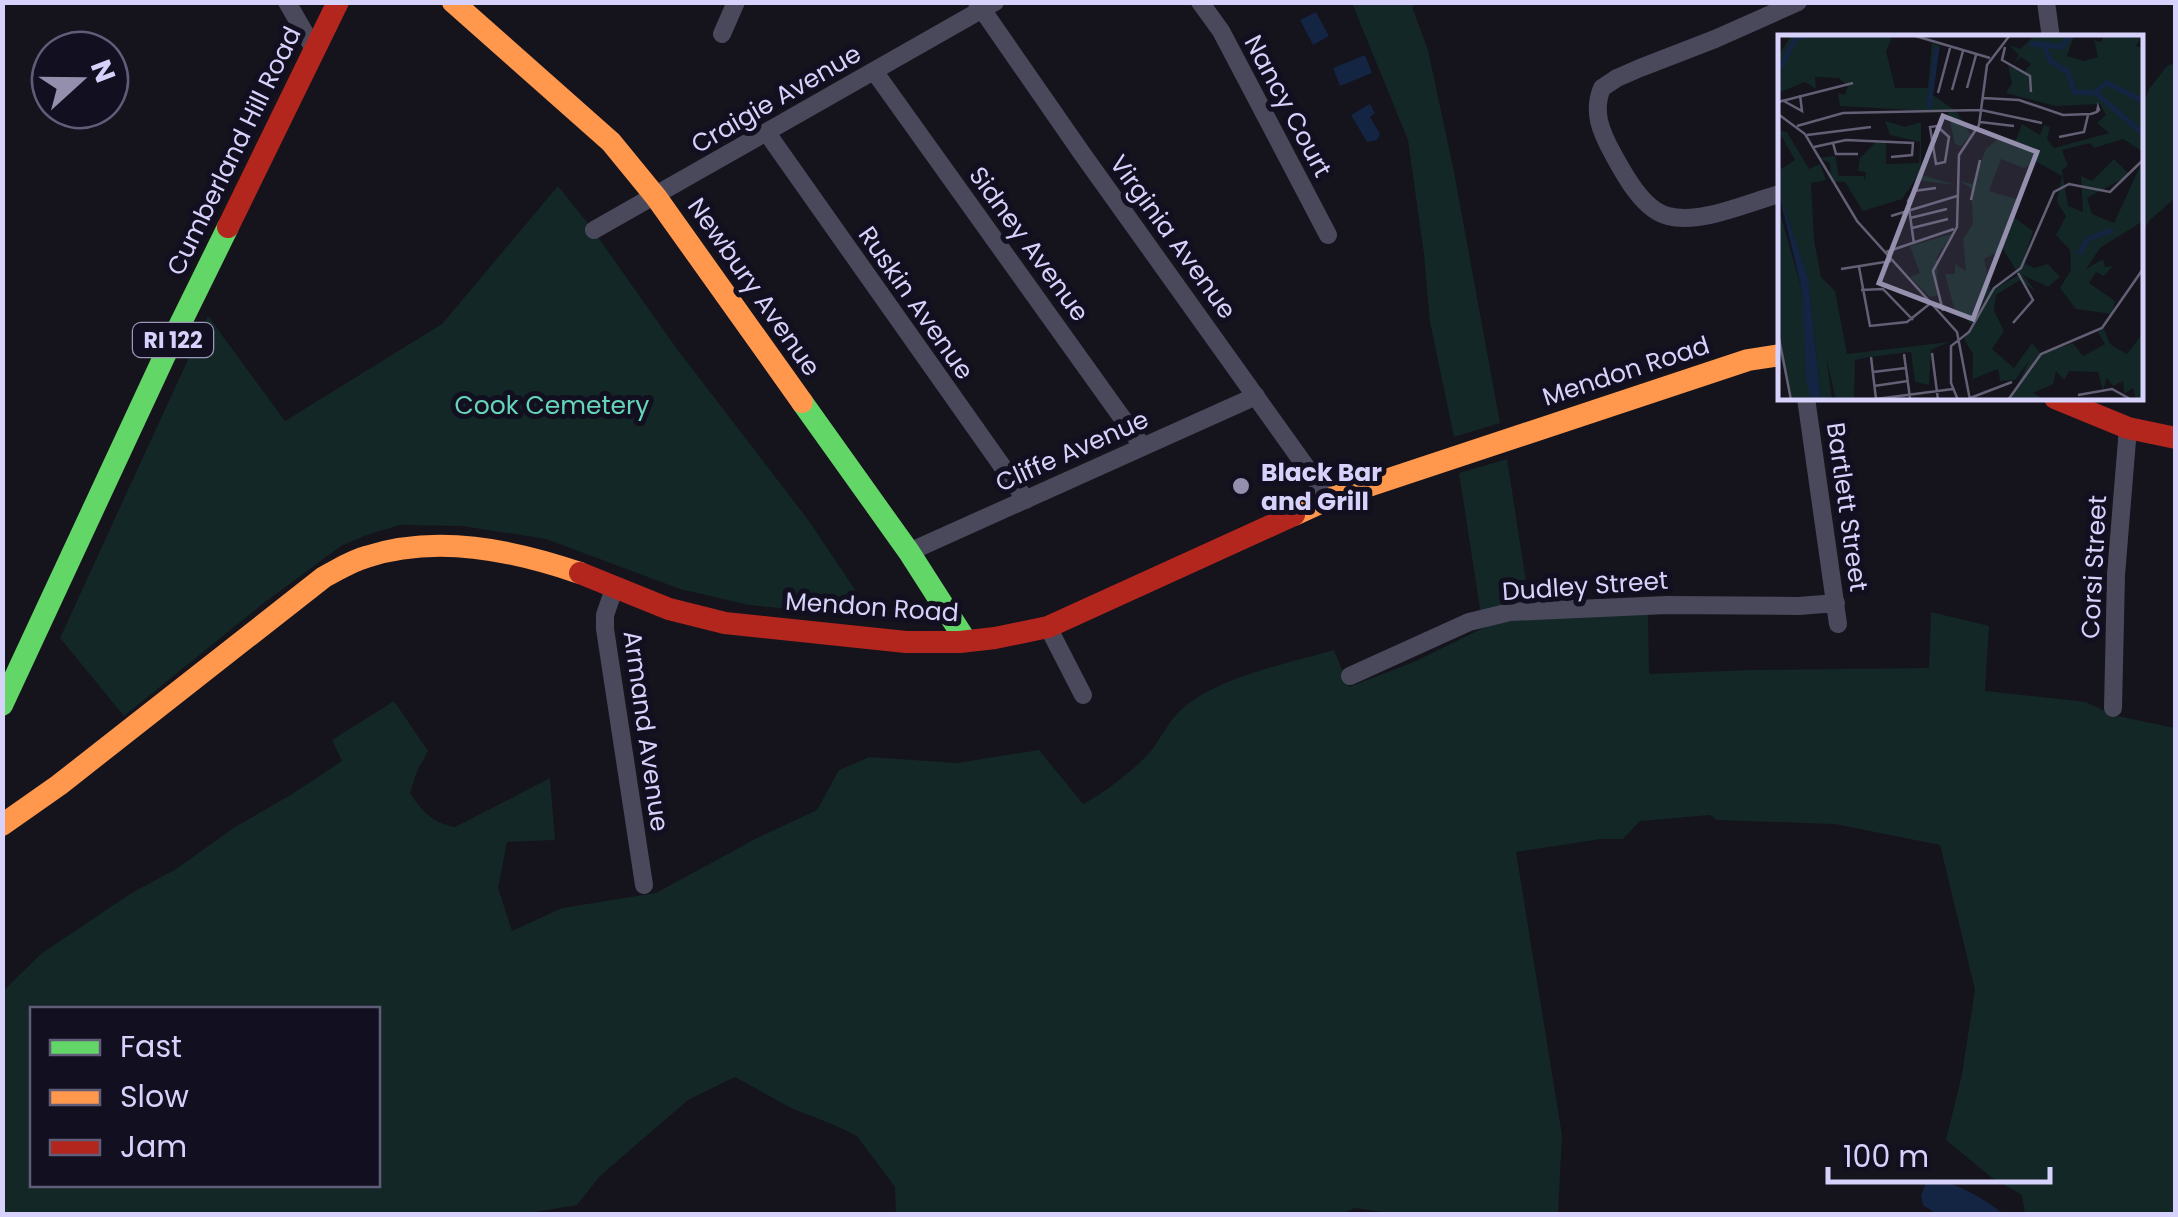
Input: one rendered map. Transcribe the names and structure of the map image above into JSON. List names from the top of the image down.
{
  "streets": {
    "main road": [
      "Cumberland Hill Road",
      "Newbury Avenue",
      "RI 122",
      "Mendon Road"
    ],
    "street": [
      "Craigie Avenue",
      "Nancy Court",
      "Virginia Avenue",
      "Sidney Avenue",
      "Ruskin Avenue",
      "Cliffe Avenue",
      "Bartlett Street",
      "Corsi Street",
      "Dudley Street",
      "Armand Avenue"
    ]
  },
  "crossings": [
    ["Craigie Avenue", "Virginia Avenue"],
    ["Craigie Avenue", "Sidney Avenue"],
    ["Craigie Avenue", "Newbury Avenue"],
    ["Craigie Avenue", "Ruskin Avenue"],
    ["Virginia Avenue", "Mendon Road"],
    ["Virginia Avenue", "Cliffe Avenue"],
    ["Sidney Avenue", "Cliffe Avenue"],
    ["Newbury Avenue", "Mendon Road"],
    ["Newbury Avenue", "Cliffe Avenue"],
    ["Ruskin Avenue", "Cliffe Avenue"],
    ["Mendon Road", "Armand Avenue"],
    ["Bartlett Street", "Dudley Street"]
  ],
  "parks": ["Cook Cemetery"],
  "places": ["Black Bar and Grill"],
  "legend": ["Fast", "Slow", "Jam"],
  "scale_bar": "100 m",
  "north": "right"
}
